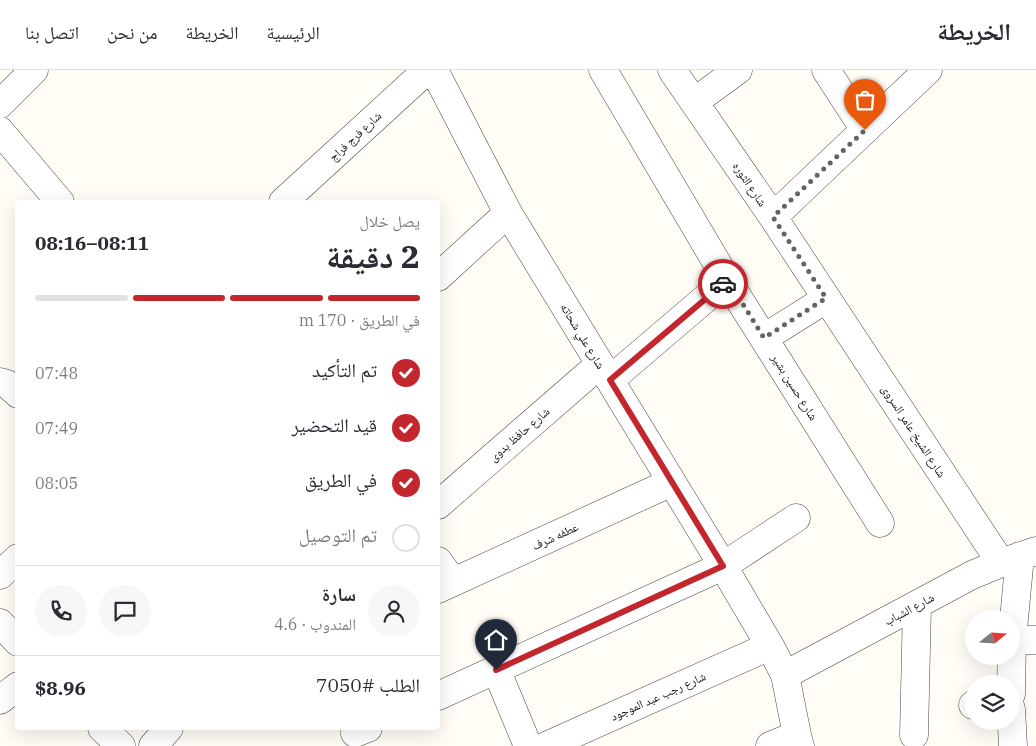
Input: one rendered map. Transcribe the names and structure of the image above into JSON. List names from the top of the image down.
{
  "streets": {
    "street": [
      "شارع فرج فراج",
      "شارع الثوره",
      "شارع علي شحاته",
      "شارع حسين بشير",
      "شارع الشيخ عامر السروى",
      "شارع حافظ بدوى",
      "عطفه شرف",
      "شارع الشباب",
      "شارع رجب عبد الموجود"
    ]
  },
  "crossings": [
    ["شارع الثوره", "شارع الشيخ عامر السروى"],
    ["شارع علي شحاته", "شارع حافظ بدوى"],
    ["شارع علي شحاته", "عطفه شرف"],
    ["شارع علي شحاته", "شارع الشباب"],
    ["شارع علي شحاته", "شارع رجب عبد الموجود"],
    ["شارع حسين بشير", "شارع حافظ بدوى"],
    ["شارع الشيخ عامر السروى", "شارع الشباب"]
  ],
  "north": "right",
  "page": {
    "header": "الخريطة",
    "nav": [
      "الرئيسية",
      "الخريطة",
      "من نحن",
      "اتصل بنا"
    ],
    "heading": ["2 دقيقة", "يصل خلال", "08:11–08:16"],
    "panel": [
      "سارة",
      "المندوب · 4.6",
      "الطلب #7050",
      "$8.96"
    ],
    "bar": "في الطريق · 170 m",
    "list": [
      ["تم التأكيد", "07:48"],
      ["قيد التحضير", "07:49"],
      ["في الطريق", "08:05"],
      "تم التوصيل"
    ]
  }
}
